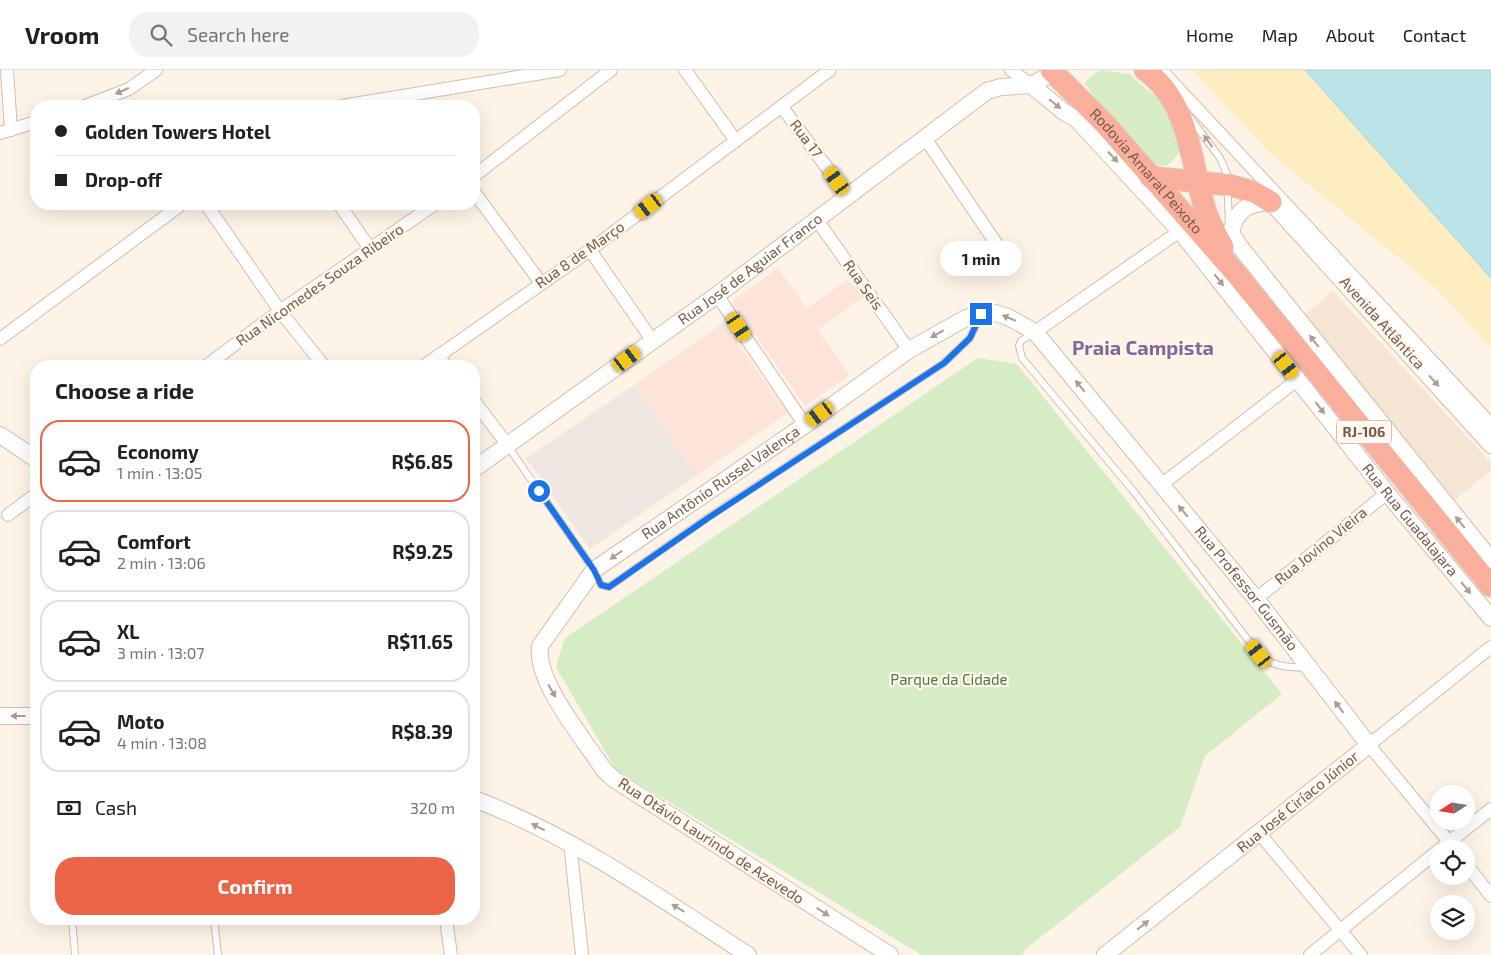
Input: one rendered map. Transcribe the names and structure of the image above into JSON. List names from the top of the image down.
{
  "streets": {
    "highway": ["Rodovia Amaral Peixoto", "RJ-106"],
    "street": [
      "Rua 17",
      "Rua 8 de Março",
      "Rua José de Aguiar Franco",
      "Rua Nicomedes Souza Ribeiro",
      "Rua Seis",
      "Avenida Atlântica",
      "Rua Antônio Russel Valença",
      "Rua Rua Guadalajara",
      "Rua Jovino Vieira",
      "Rua Professor Gusmão",
      "Rua José Ciríaco Júnior",
      "Rua Otávio Laurindo de Azevedo"
    ]
  },
  "crossings": [
    ["Rua 17", "Rua 8 de Março"],
    ["Rua 17", "Rua José de Aguiar Franco"],
    ["Rodovia Amaral Peixoto", "Rua José de Aguiar Franco"],
    ["Rua José de Aguiar Franco", "Rua Seis"],
    ["Rua Seis", "Rua Antônio Russel Valença"],
    ["Rua Antônio Russel Valença", "Rua Professor Gusmão"],
    ["Rua Antônio Russel Valença", "Rua Otávio Laurindo de Azevedo"],
    ["Rua Rua Guadalajara", "Rua Jovino Vieira"],
    ["Rua Jovino Vieira", "Rua Professor Gusmão"],
    ["Rua Professor Gusmão", "Rua José Ciríaco Júnior"]
  ],
  "one_way": ["Rua Antônio Russel Valença", "Rua Professor Gusmão", "Rua José Ciríaco Júnior"],
  "districts": ["Praia Campista"],
  "parks": ["Parque da Cidade"],
  "north": "left",
  "page": {
    "header": "Vroom",
    "search": "Search here",
    "nav": [
      "Home",
      "Map",
      "About",
      "Contact"
    ],
    "banner": ["Golden Towers Hotel", "Drop-off"],
    "bubble": "1 min",
    "heading": "Choose a ride",
    "list": [
      {
        "name": "Economy",
        "note": "1 min · 13:05",
        "value": "R$6.85"
      },
      {
        "name": "Comfort",
        "note": "2 min · 13:06",
        "value": "R$9.25"
      },
      {
        "name": "XL",
        "note": "3 min · 13:07",
        "value": "R$11.65"
      },
      {
        "name": "Moto",
        "note": "4 min · 13:08",
        "value": "R$8.39"
      }
    ],
    "pay": ["Cash", "320 m"],
    "buttons": "Confirm"
  }
}
